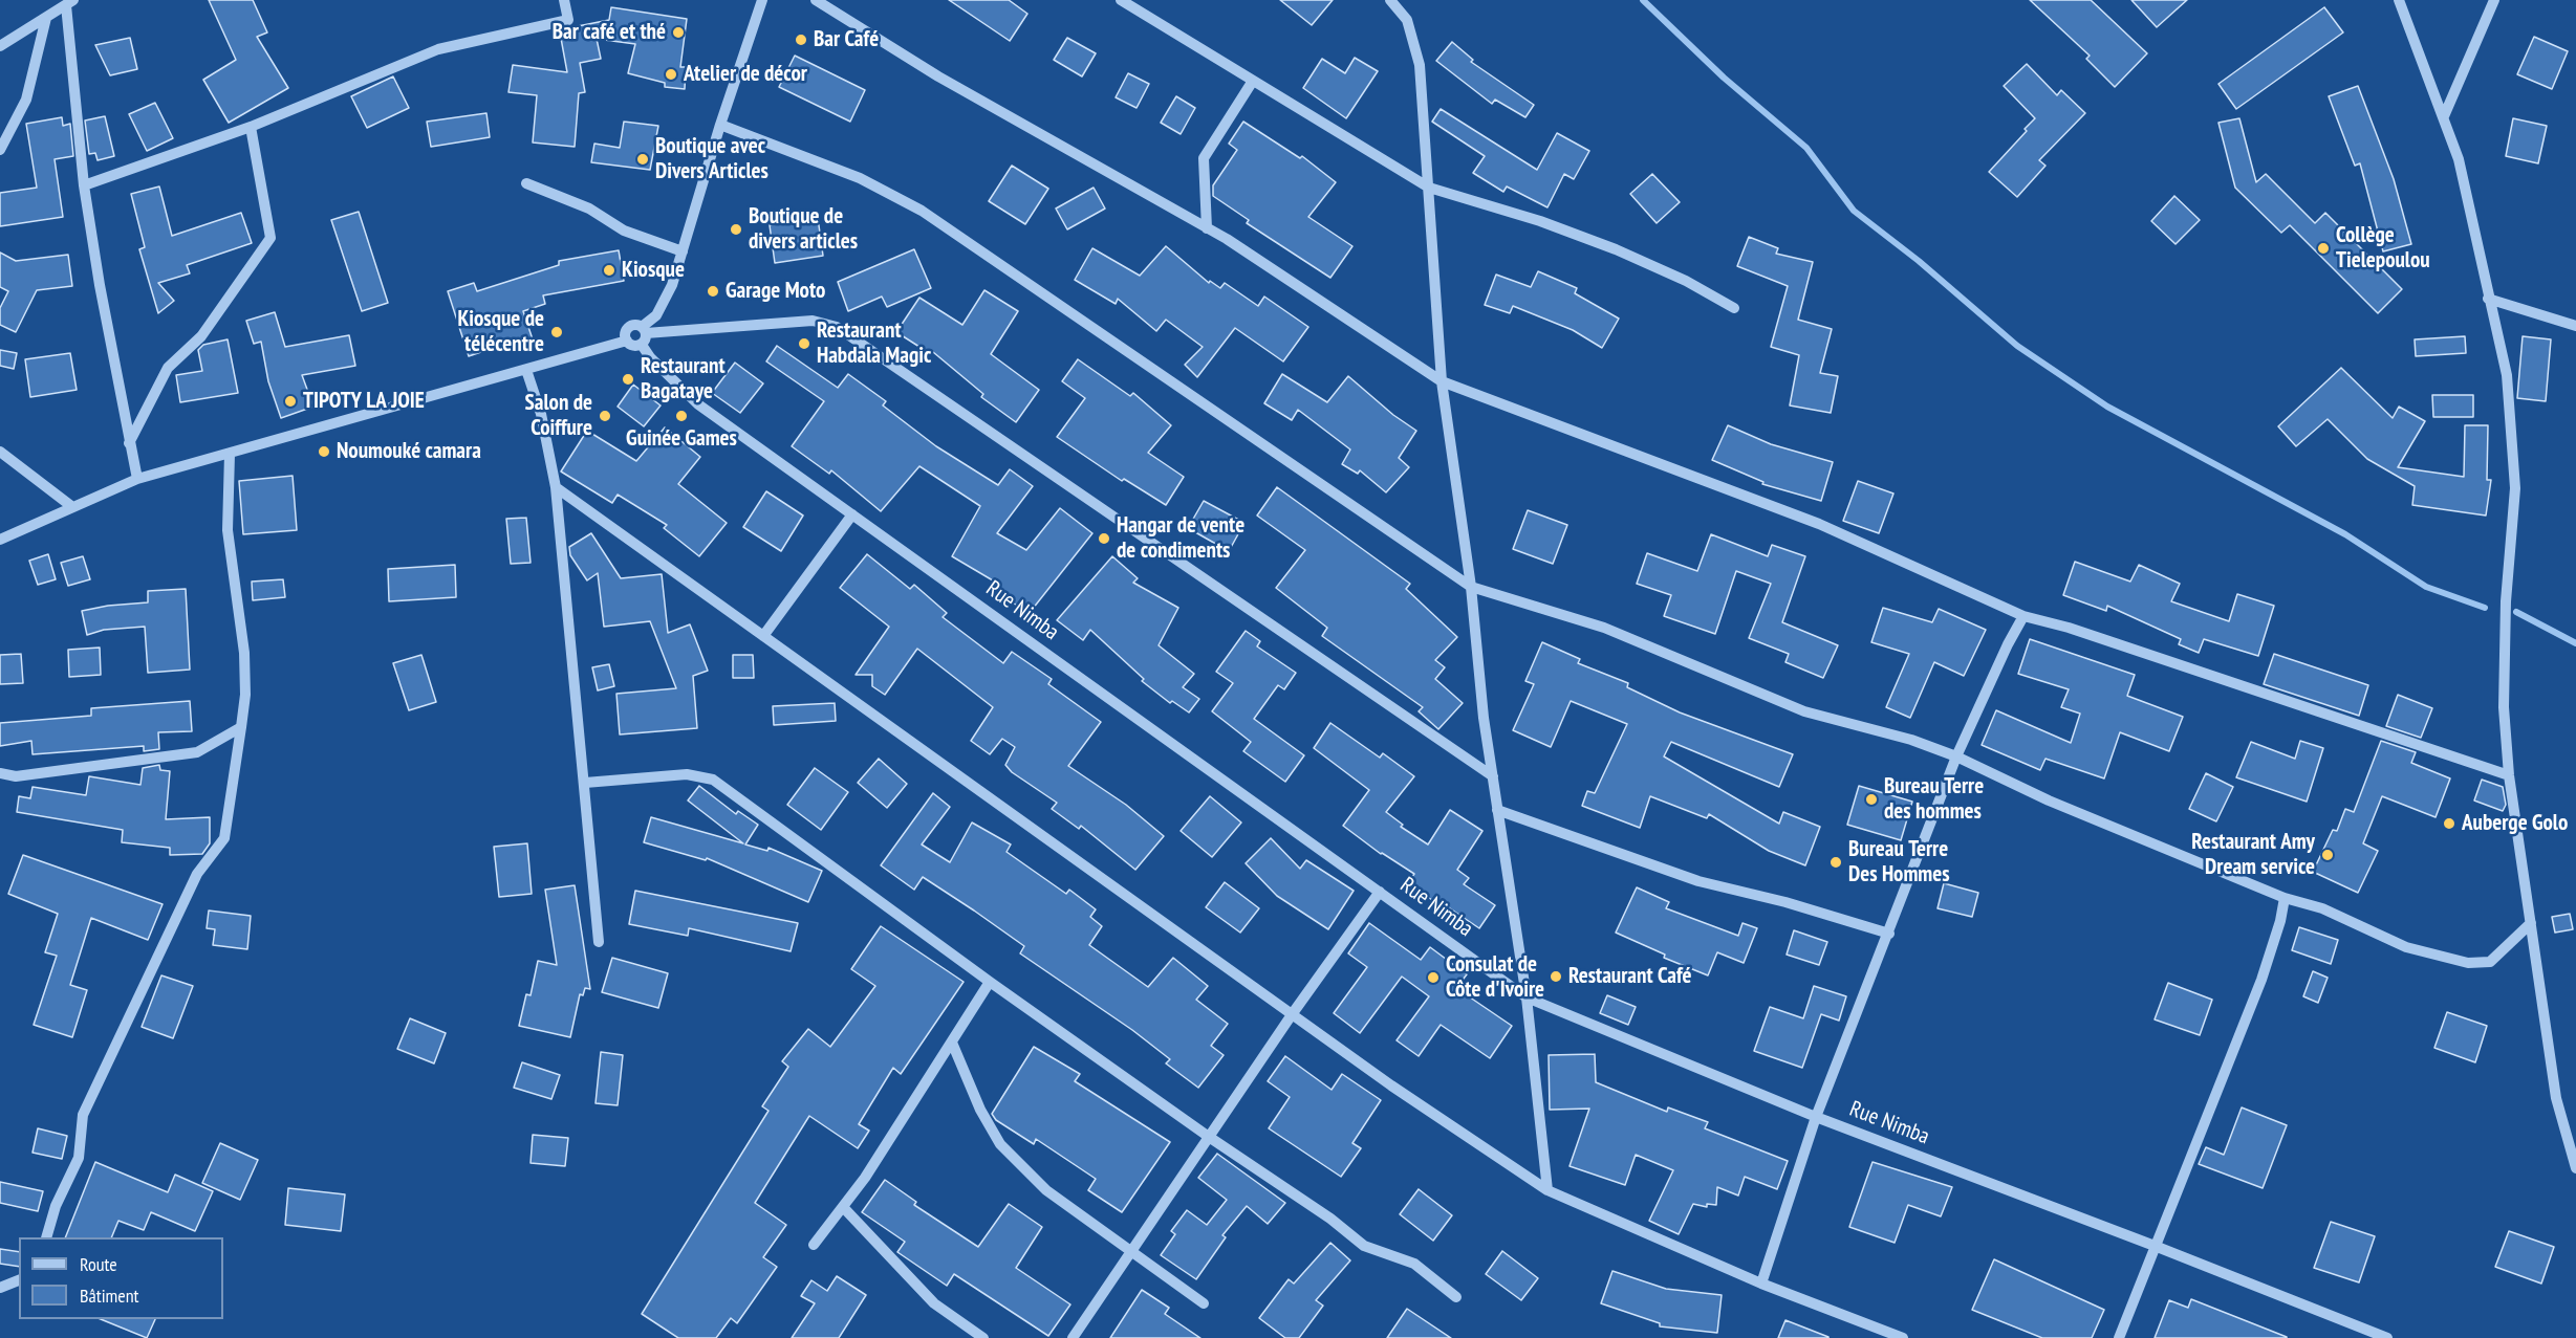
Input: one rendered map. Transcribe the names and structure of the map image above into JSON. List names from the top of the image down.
{
  "streets": {
    "street": ["Rue Nimba"]
  },
  "places": [
    "Bar café et thé",
    "Bar Café",
    "Atelier de décor",
    "Boutique avec Divers Articles",
    "Boutique de divers articles",
    "Collège Tielepoulou",
    "Kiosque",
    "Garage Moto",
    "Kiosque de télécentre",
    "Restaurant Habdala Magic",
    "Restaurant Bagataye",
    "TIPOTY LA JOIE",
    "Salon de Coiffure",
    "Guinée Games",
    "Noumouké camara",
    "Hangar de vente de condiments",
    "Bureau Terre des hommes",
    "Auberge Golo",
    "Restaurant Amy Dream service",
    "Bureau Terre Des Hommes",
    "Restaurant Café",
    "Consulat de Côte d'Ivoire"
  ],
  "legend": ["Route", "Bâtiment"]
}
